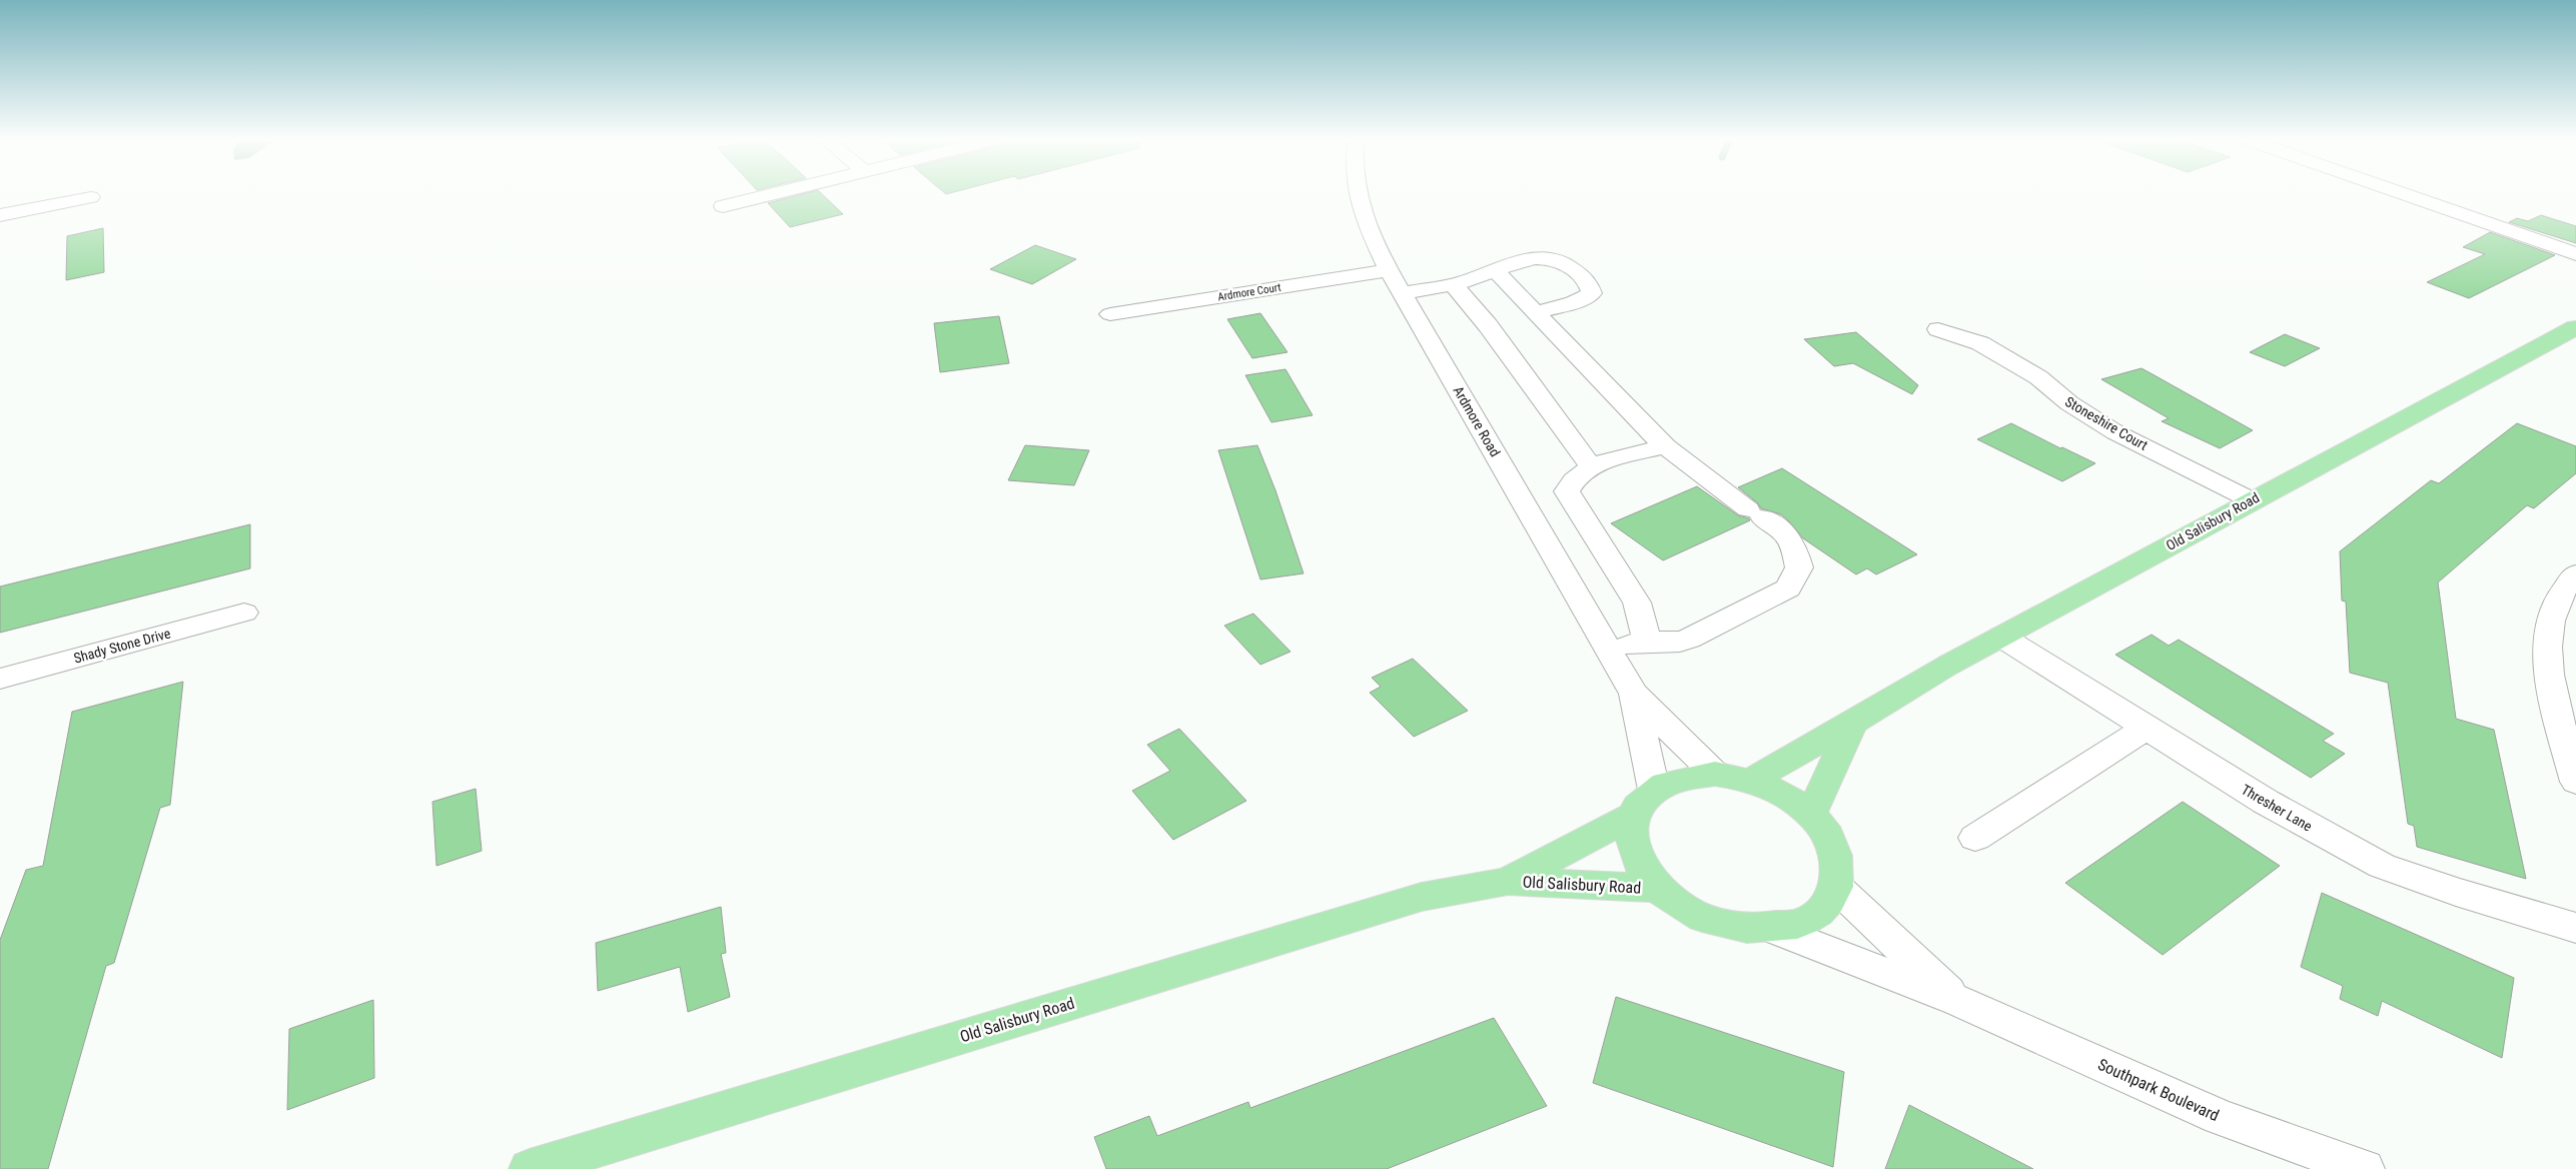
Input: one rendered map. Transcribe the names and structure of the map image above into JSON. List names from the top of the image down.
{
  "streets": {
    "main road": ["Old Salisbury Road"],
    "street": [
      "Ardmore Court",
      "Ardmore Road",
      "Stoneshire Court",
      "Shady Stone Drive",
      "Thresher Lane",
      "Southpark Boulevard"
    ]
  },
  "crossings": [
    ["Ardmore Court", "Ardmore Road"],
    ["Ardmore Road", "Old Salisbury Road"],
    ["Stoneshire Court", "Old Salisbury Road"],
    ["Old Salisbury Road", "Thresher Lane"],
    ["Old Salisbury Road", "Southpark Boulevard"]
  ]
}
